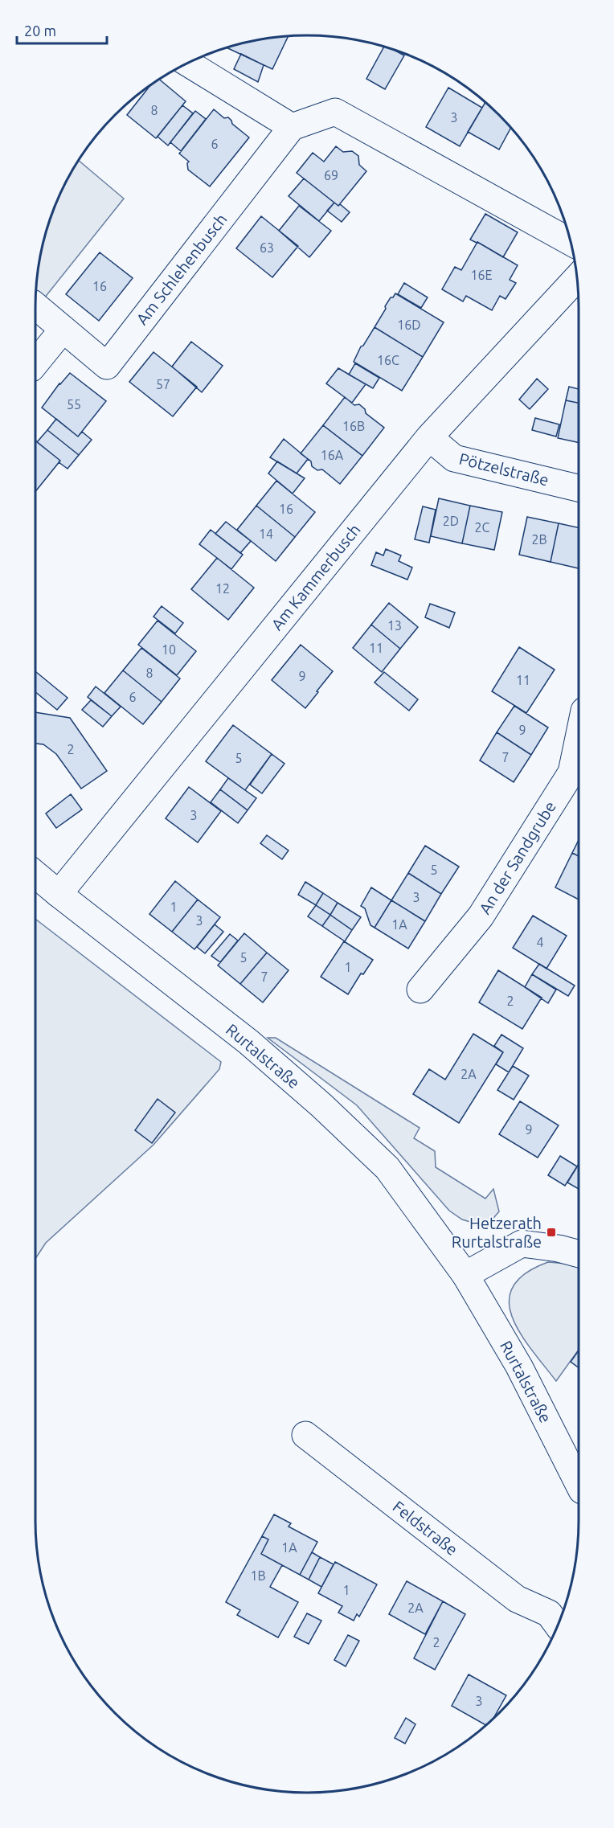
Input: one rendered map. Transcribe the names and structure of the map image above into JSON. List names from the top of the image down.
{
  "streets": {
    "street": [
      "Am Schlehenbusch",
      "Pötzelstraße",
      "Am Kammerbusch",
      "An der Sandgrube",
      "Rurtalstraße",
      "Feldstraße"
    ]
  },
  "crossings": [
    ["Pötzelstraße", "Am Kammerbusch"],
    ["Am Kammerbusch", "Rurtalstraße"]
  ],
  "places": {
    "transit": ["Hetzerath Rurtalstraße"]
  },
  "house_numbers": [
    "8",
    "3",
    "6",
    "69",
    "63",
    "16E",
    "16",
    "16D",
    "16C",
    "57",
    "55",
    "16B",
    "16A",
    "16",
    "2D",
    "2C",
    "14",
    "2B",
    "12",
    "13",
    "11",
    "10",
    "8",
    "9",
    "11",
    "6",
    "9",
    "2",
    "7",
    "5",
    "3",
    "5",
    "3",
    "1",
    "3",
    "1A",
    "4",
    "5",
    "1",
    "7",
    "2",
    "2A",
    "9",
    "1A",
    "1B",
    "1",
    "2A",
    "2",
    "3"
  ],
  "scale_bar": "20 m"
}
